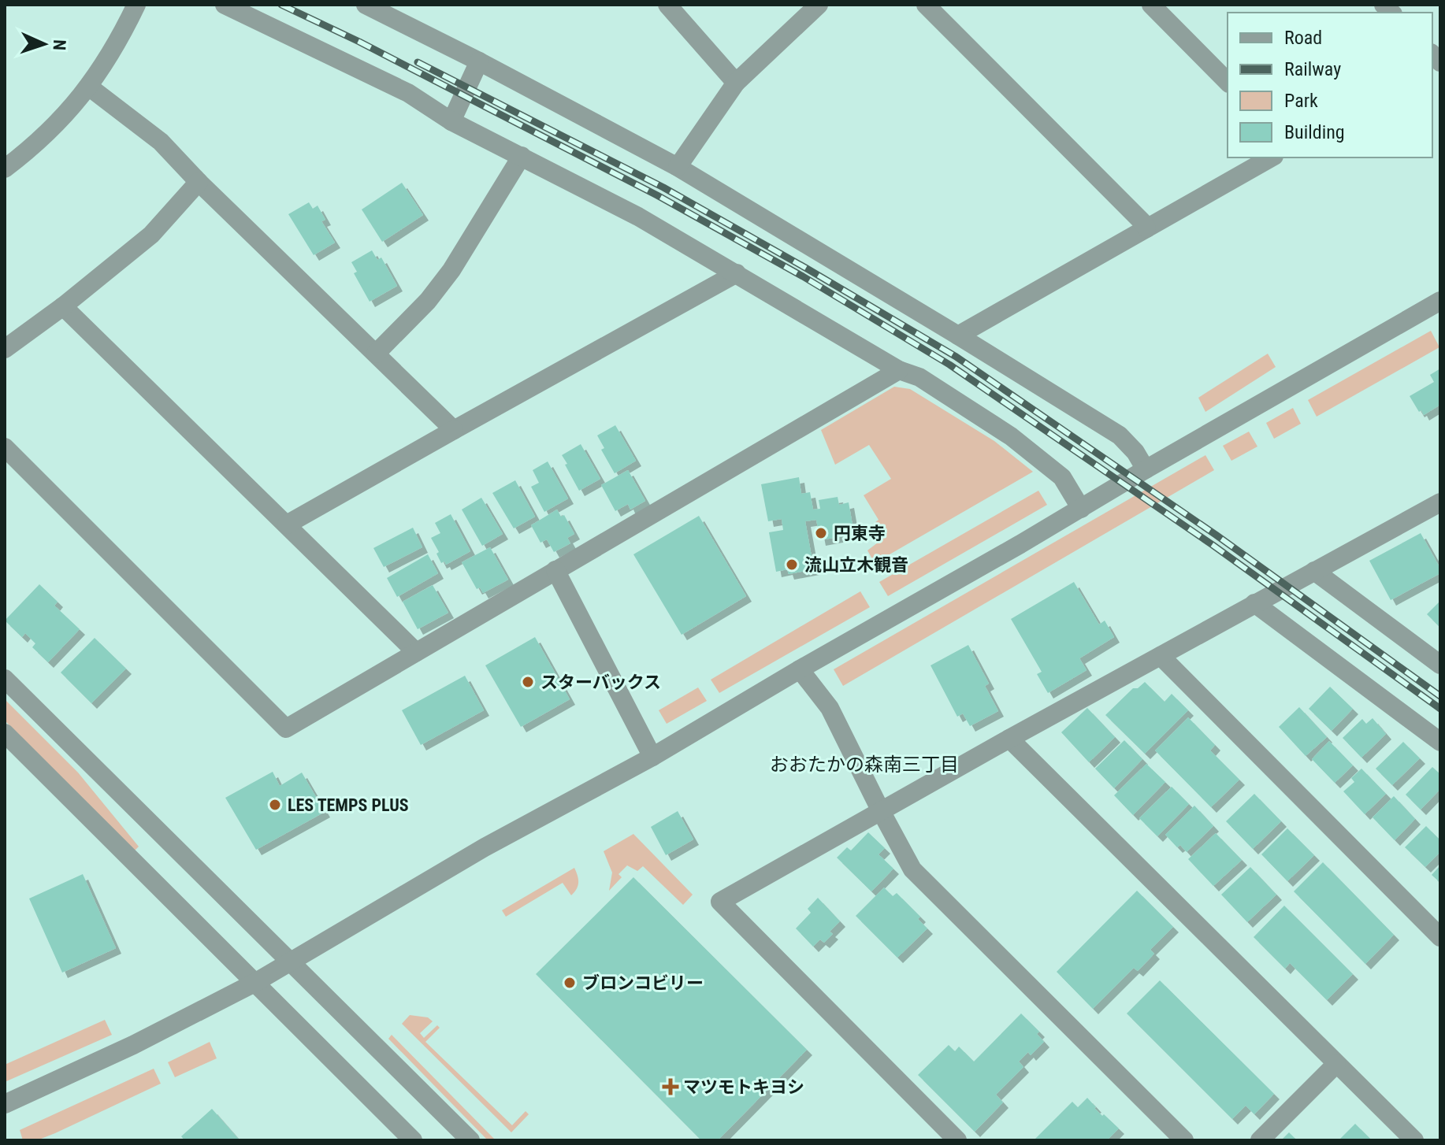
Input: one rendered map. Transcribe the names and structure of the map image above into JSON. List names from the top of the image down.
{
  "districts": ["おおたかの森南三丁目"],
  "places": {
    "other": [
      "円東寺",
      "流山立木観音",
      "スターバックス",
      "LES TEMPS PLUS",
      "ブロンコビリー"
    ],
    "health": ["マツモトキヨシ"]
  },
  "legend": [
    "Road",
    "Railway",
    "Park",
    "Building"
  ],
  "north": "right"
}
